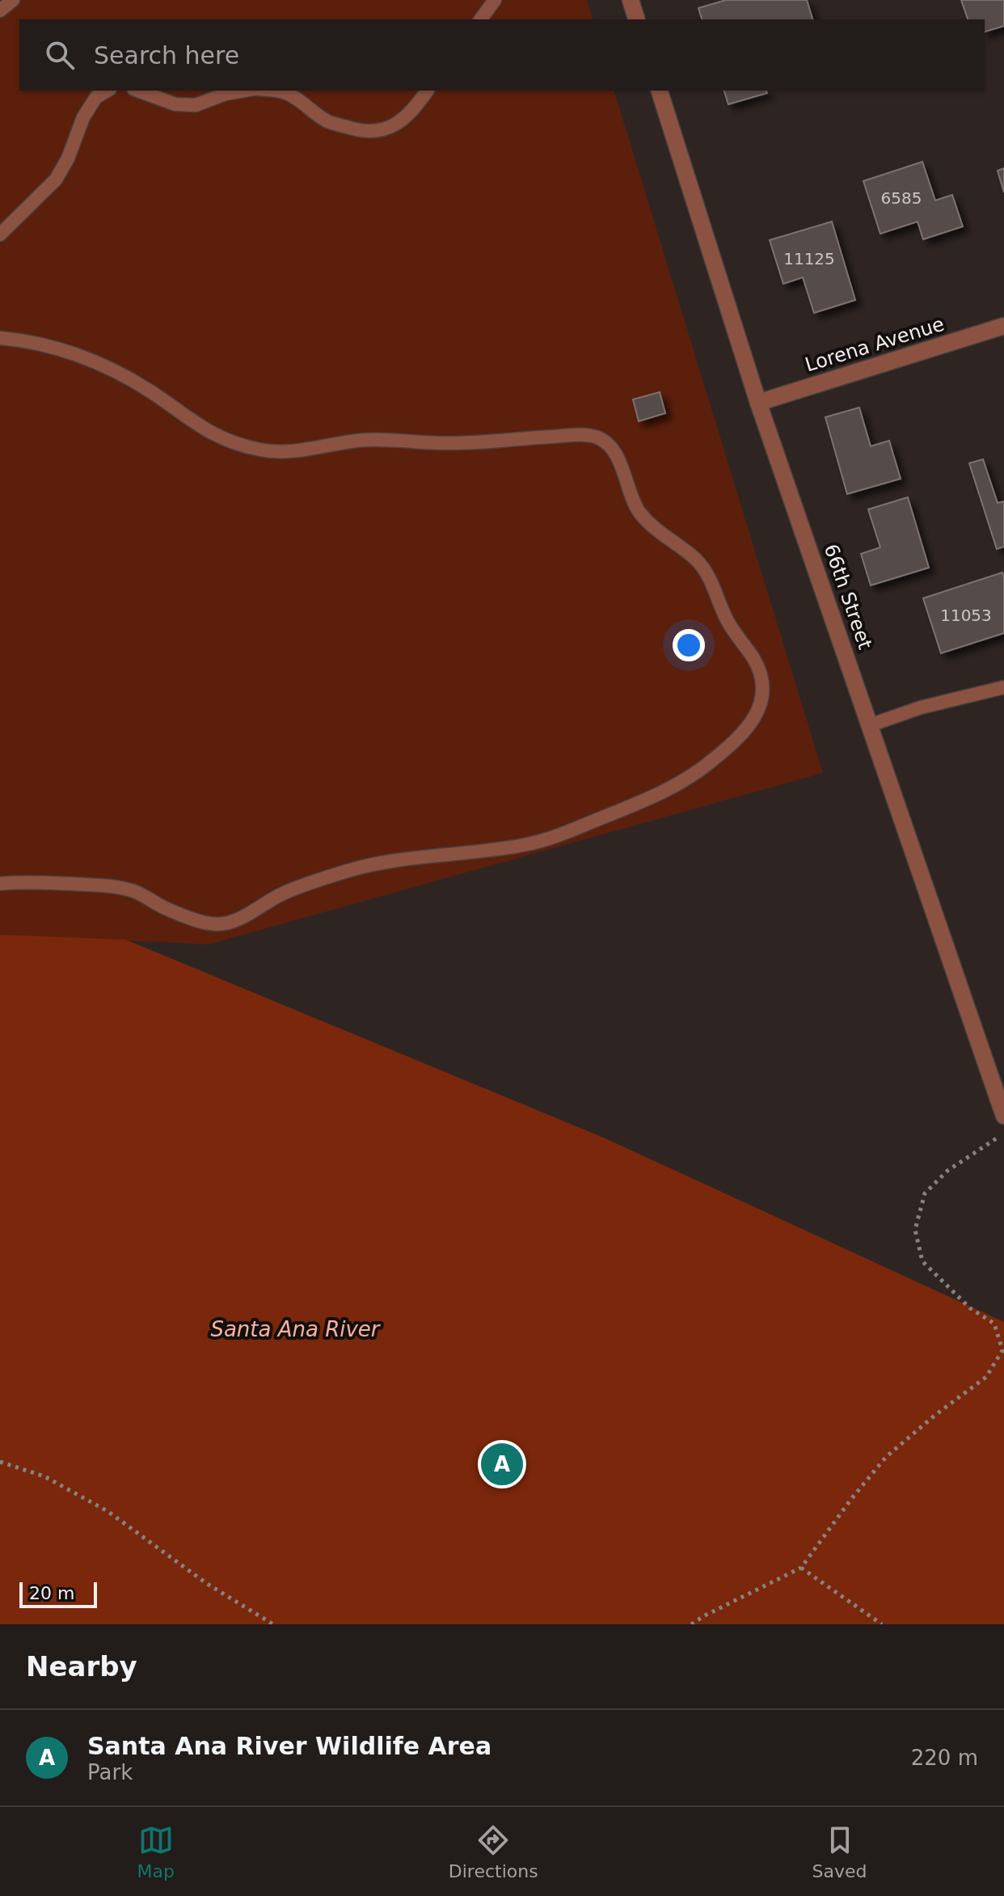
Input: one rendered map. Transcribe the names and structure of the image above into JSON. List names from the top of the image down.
{
  "streets": {
    "street": ["Lorena Avenue", "66th Street"]
  },
  "crossings": [
    ["Lorena Avenue", "66th Street"]
  ],
  "water": ["Santa Ana River"],
  "house_numbers": ["6585", "11125", "11053"],
  "scale_bar": "20 m",
  "page": {
    "search": "Search here",
    "pins": "A",
    "scale": "20 m",
    "heading": "Nearby",
    "list": [
      {
        "mark": "A",
        "name": "Santa Ana River Wildlife Area",
        "note": "Park",
        "value": "220 m"
      }
    ],
    "nav": ["Map", "Directions", "Saved"]
  }
}
